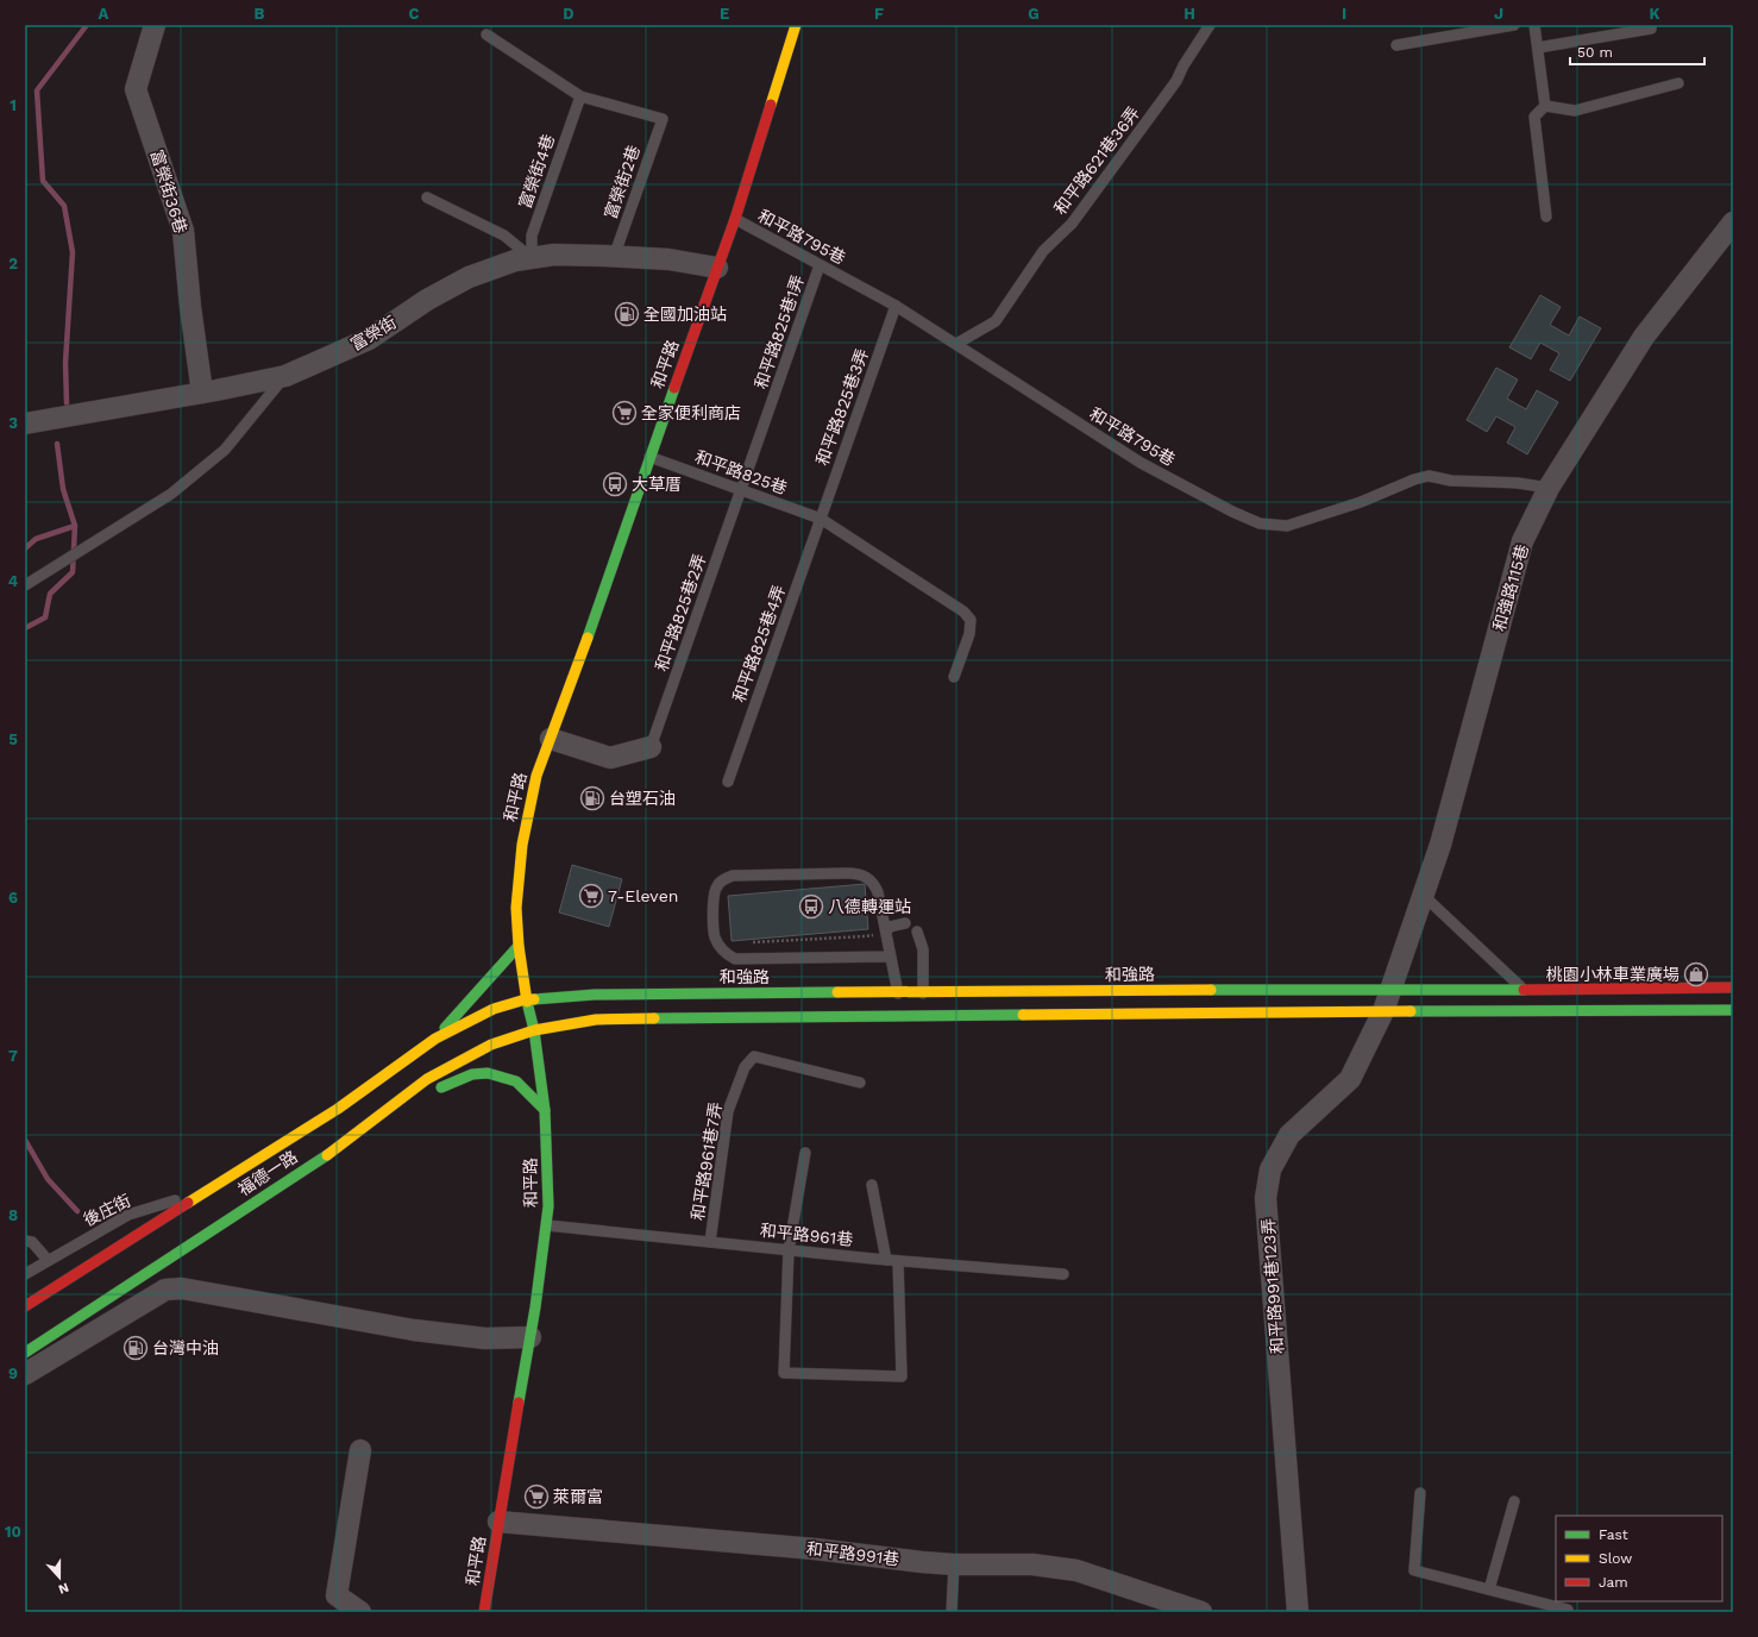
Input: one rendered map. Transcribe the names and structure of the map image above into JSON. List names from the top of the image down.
{
  "streets": {
    "street": [
      "富榮街36巷",
      "富榮街",
      "和平路",
      "和強路115巷",
      "和強路",
      "福德一路",
      "和平路991巷123弄",
      "和平路991巷"
    ],
    "lane": [
      "和平路621巷36弄",
      "富榮街4巷",
      "富榮街2巷",
      "和平路795巷",
      "和平路825巷1弄",
      "和平路825巷3弄",
      "和平路825巷",
      "和平路825巷2弄",
      "和平路825巷4弄",
      "和平路961巷7弄",
      "後庄街",
      "和平路961巷"
    ]
  },
  "crossings": [
    ["和平路621巷36弄", "和平路795巷"],
    ["富榮街4巷", "富榮街2巷"],
    ["富榮街4巷", "富榮街"],
    ["富榮街2巷", "富榮街"],
    ["富榮街36巷", "富榮街"],
    ["和平路795巷", "和平路825巷1弄"],
    ["和平路795巷", "和平路"],
    ["和平路795巷", "和平路825巷3弄"],
    ["和平路795巷", "和強路115巷"],
    ["和平路825巷1弄", "和平路825巷"],
    ["和平路825巷1弄", "和平路825巷2弄"],
    ["富榮街", "和平路"],
    ["和平路", "和平路825巷"],
    ["和平路", "和強路"],
    ["和平路", "福德一路"],
    ["和平路", "和平路961巷"],
    ["和平路", "和平路991巷"],
    ["和平路825巷3弄", "和平路825巷"],
    ["和平路825巷3弄", "和平路825巷4弄"],
    ["和平路825巷", "和平路825巷2弄"],
    ["和平路825巷", "和平路825巷4弄"],
    ["和強路115巷", "和強路"],
    ["和強路115巷", "和平路991巷123弄"],
    ["和強路", "福德一路"],
    ["和強路", "和平路991巷123弄"],
    ["和平路961巷7弄", "和平路961巷"],
    ["福德一路", "後庄街"]
  ],
  "places": {
    "fuel station": ["全國加油站", "台塑石油", "台灣中油"],
    "supermarket": ["全家便利商店", "7-Eleven", "萊爾富"],
    "bus stop": ["大草厝", "八德轉運站"],
    "shop": ["桃園小林車業廣場"]
  },
  "legend": ["Fast", "Slow", "Jam"],
  "scale_bar": "50 m",
  "north": "bottom",
  "grid": {
    "columns": [
      "A",
      "B",
      "C",
      "D",
      "E",
      "F",
      "G",
      "H",
      "I",
      "J",
      "K"
    ],
    "rows": [
      "1",
      "2",
      "3",
      "4",
      "5",
      "6",
      "7",
      "8",
      "9",
      "10"
    ]
  }
}
